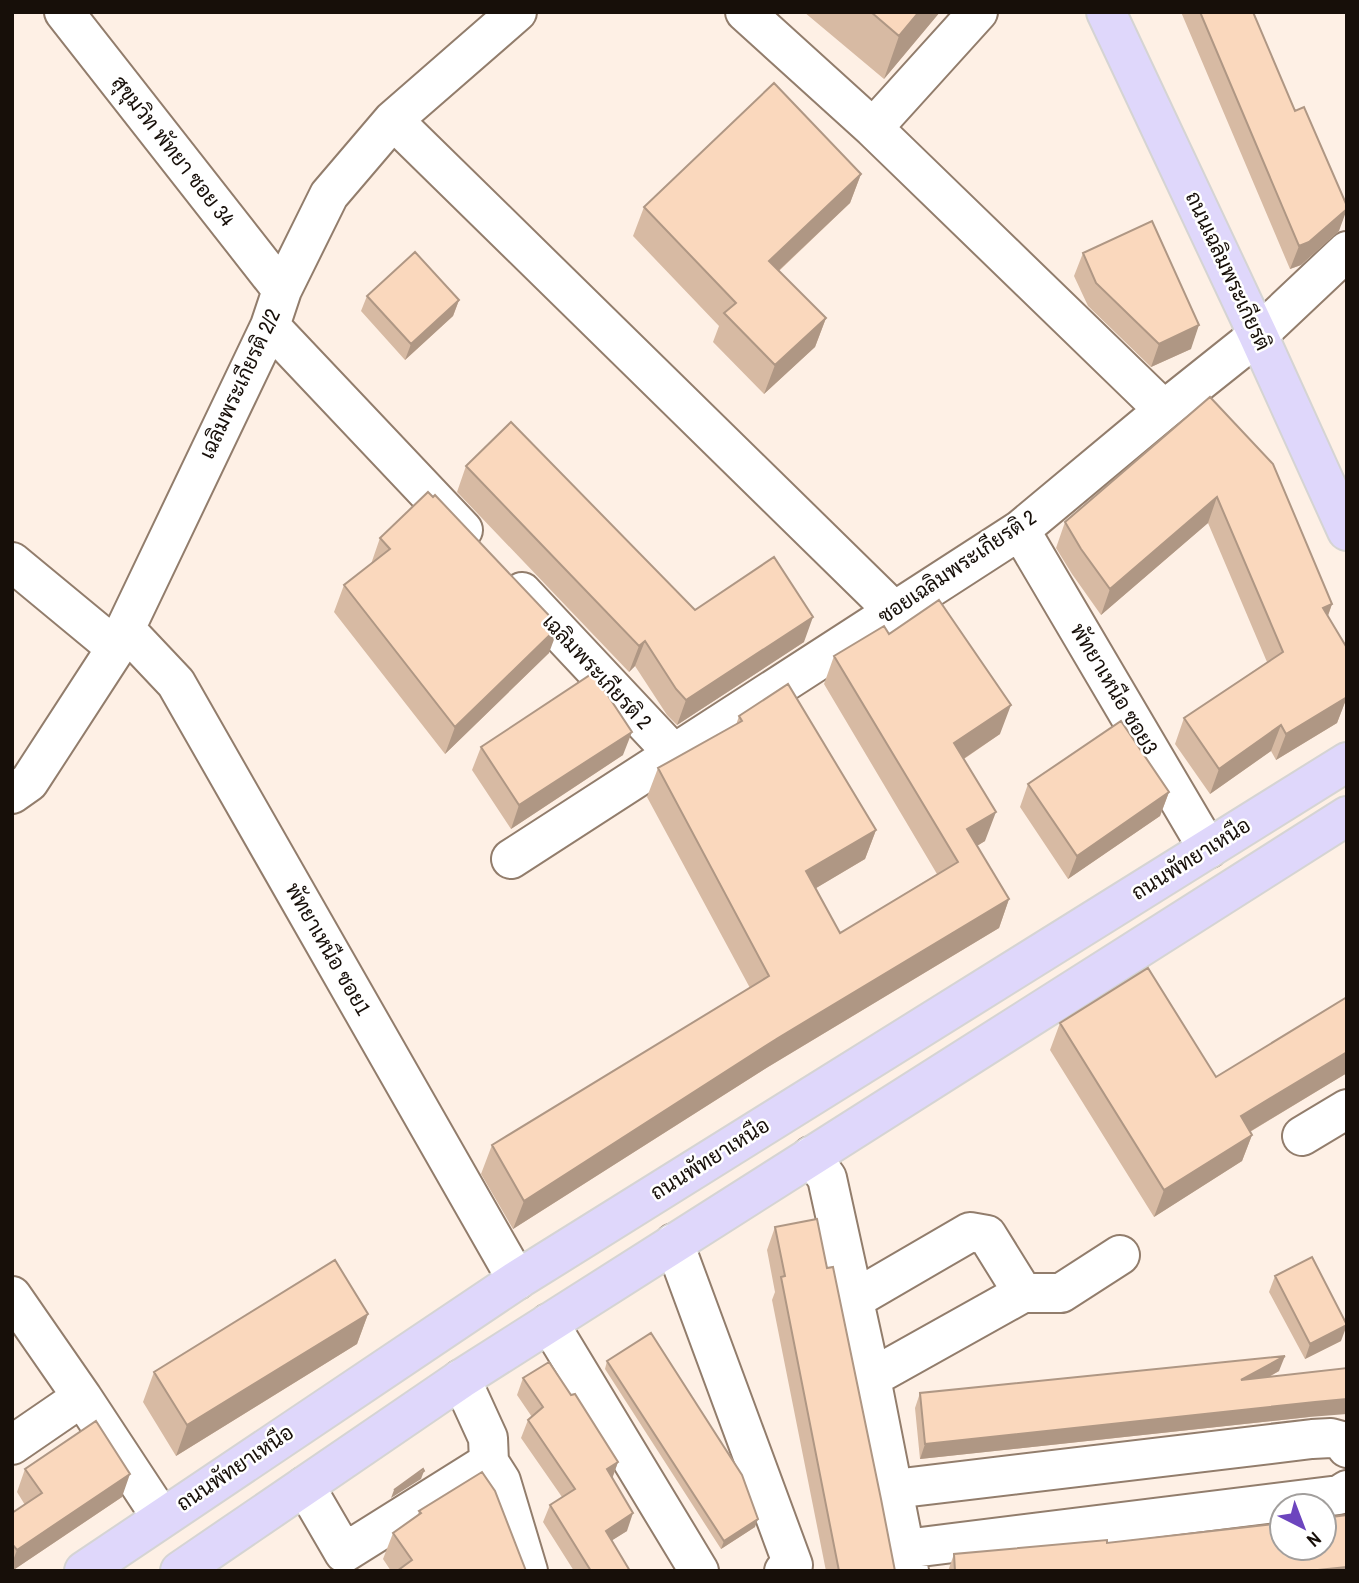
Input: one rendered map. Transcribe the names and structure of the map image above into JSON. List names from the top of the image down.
{
  "streets": {
    "main road": ["ถนนเฉลิมพระเกียรติ", "ถนนพัทยาเหนือ"],
    "street": [
      "สุขุมวิท พัทยา ซอย 34",
      "เฉลิมพระเกียรติ 2/2",
      "ซอยเฉลิมพระเกียรติ 2",
      "เฉลิมพระเกียรติ 2",
      "พัทยาเหนือ ซอย3",
      "พัทยาเหนือ ซอย1"
    ]
  },
  "crossings": [
    ["สุขุมวิท พัทยา ซอย 34", "เฉลิมพระเกียรติ 2/2"],
    ["ถนนเฉลิมพระเกียรติ", "ซอยเฉลิมพระเกียรติ 2"],
    ["เฉลิมพระเกียรติ 2/2", "เฉลิมพระเกียรติ 2"],
    ["เฉลิมพระเกียรติ 2/2", "พัทยาเหนือ ซอย1"],
    ["ซอยเฉลิมพระเกียรติ 2", "เฉลิมพระเกียรติ 2"],
    ["ซอยเฉลิมพระเกียรติ 2", "พัทยาเหนือ ซอย3"],
    ["พัทยาเหนือ ซอย3", "ถนนพัทยาเหนือ"],
    ["ถนนพัทยาเหนือ", "พัทยาเหนือ ซอย1"]
  ],
  "north": "bottom right"
}
